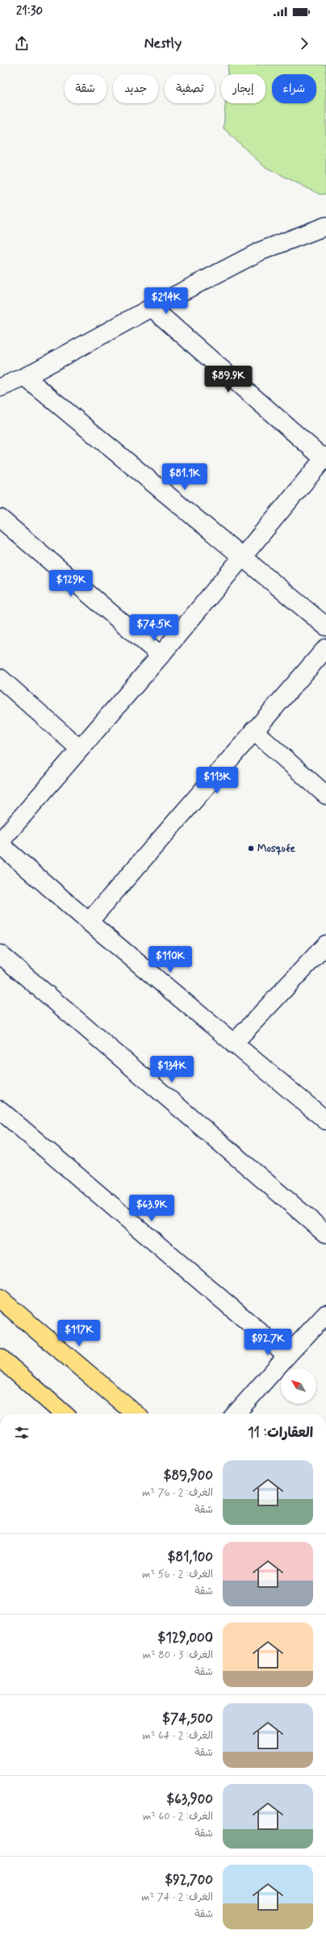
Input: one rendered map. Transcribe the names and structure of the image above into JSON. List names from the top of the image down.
{
  "places": ["Mosquée"],
  "north": "top left",
  "page": {
    "status": "21:30",
    "header": "Nestly",
    "chip": [
      "شراء",
      "إيجار",
      "تصفية",
      "جديد",
      "شقة"
    ],
    "price": [
      "$214K",
      "$89.9K",
      "$81.1K",
      "$129K",
      "$74.5K",
      "$113K",
      "$110K",
      "$134K",
      "$63.9K",
      "$117K",
      "$92.7K"
    ],
    "heading": "العقارات: 11",
    "list": [
      {
        "name": "$89,900",
        "note": "الغرف: 2 · 76 m² · شقة"
      },
      {
        "name": "$81,100",
        "note": "الغرف: 2 · 56 m² · شقة"
      },
      {
        "name": "$129,000",
        "note": "الغرف: 3 · 80 m² · شقة"
      },
      {
        "name": "$74,500",
        "note": "الغرف: 2 · 64 m² · شقة"
      },
      {
        "name": "$63,900",
        "note": "الغرف: 2 · 60 m² · شقة"
      },
      {
        "name": "$92,700",
        "note": "الغرف: 2 · 74 m² · شقة"
      }
    ]
  }
}
